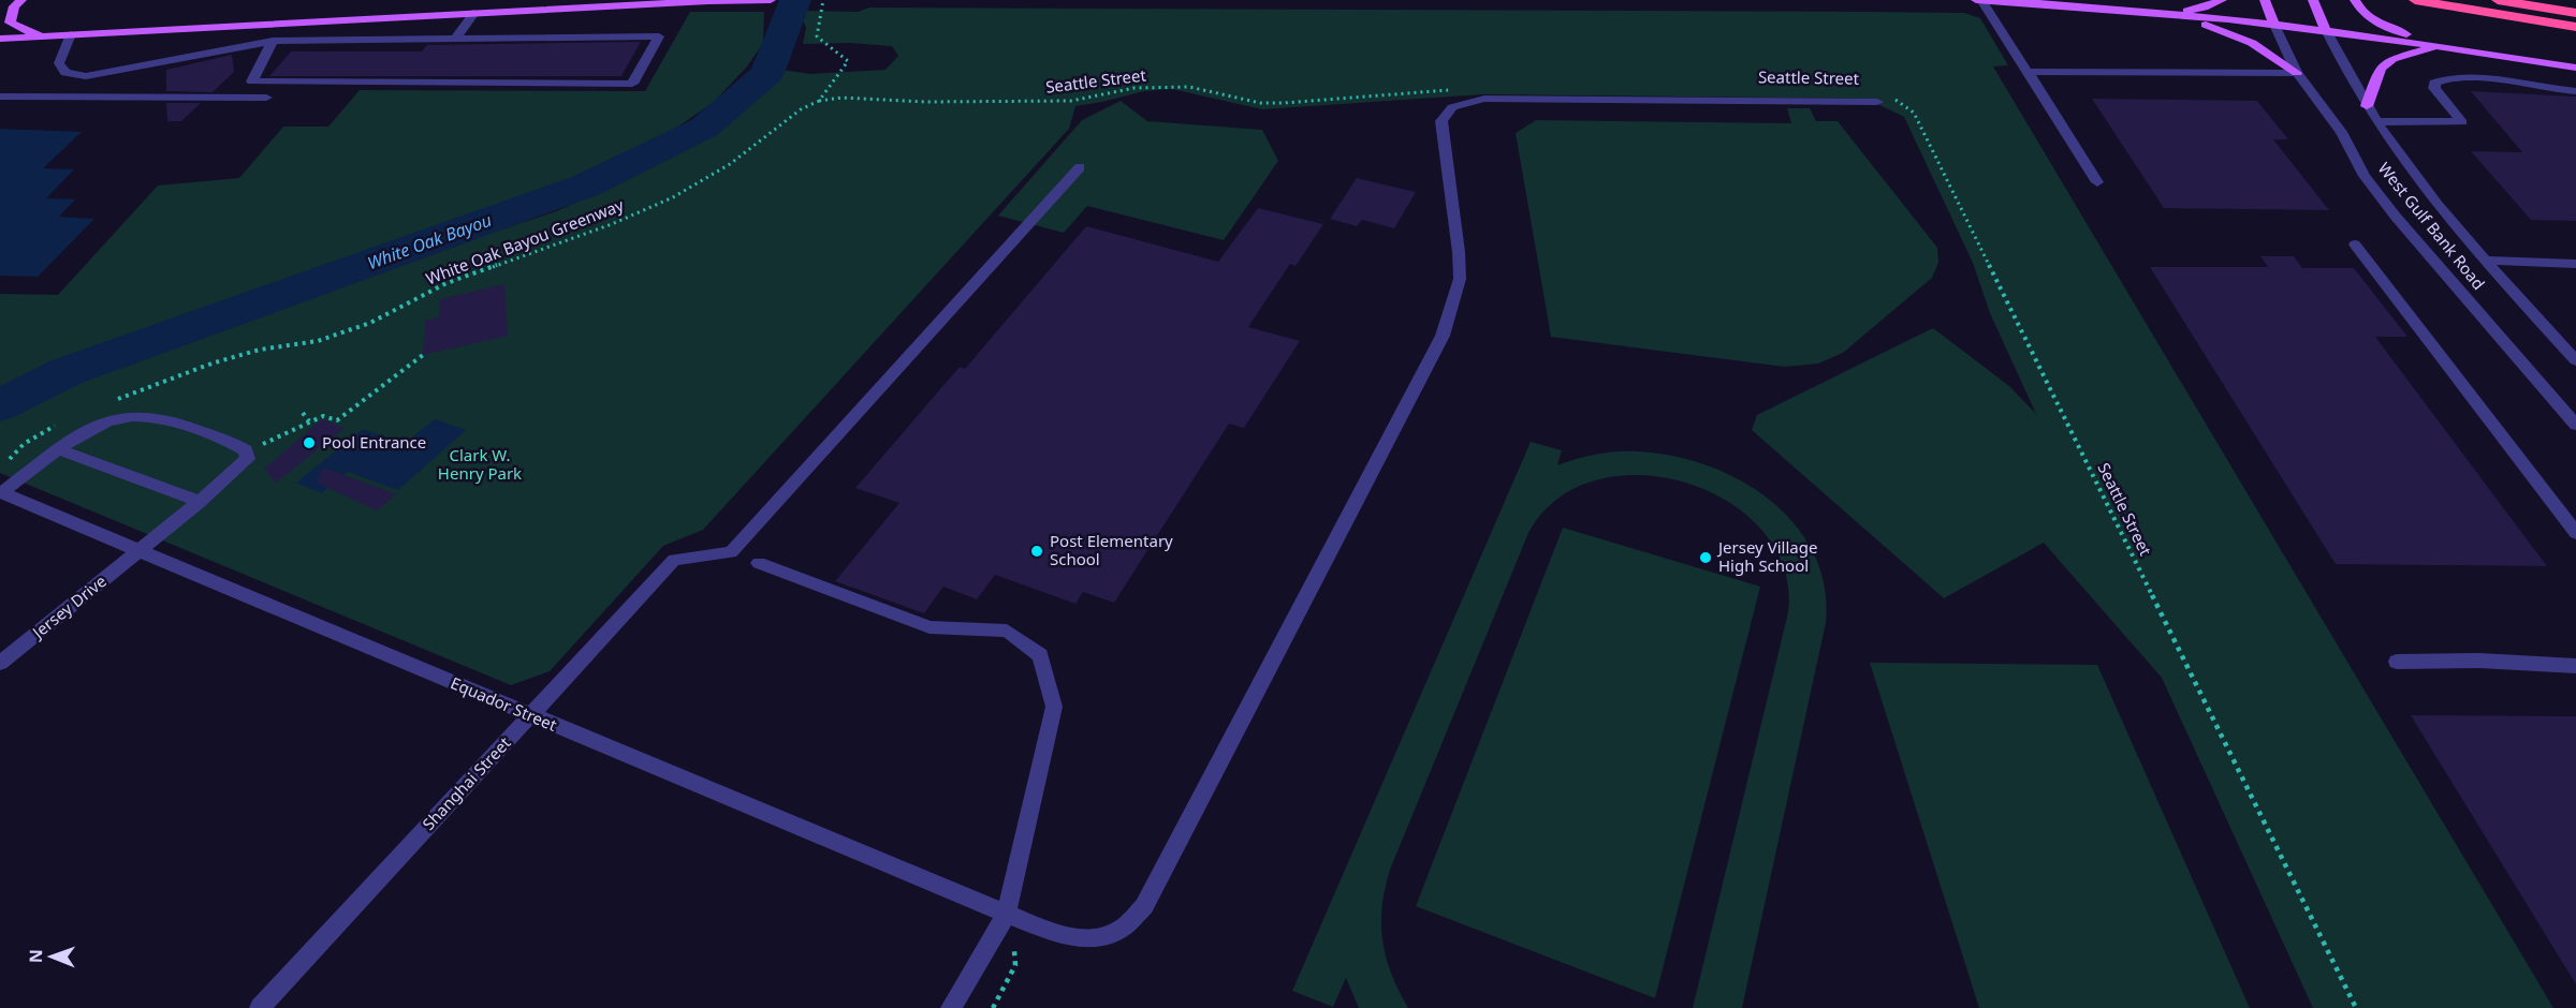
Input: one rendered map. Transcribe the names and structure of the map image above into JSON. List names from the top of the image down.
{
  "streets": {
    "main road": ["West Gulf Bank Road"],
    "street": ["Jersey Drive", "Equador Street", "Shanghai Street"],
    "path": ["Seattle Street", "White Oak Bayou Greenway"]
  },
  "crossings": [
    ["Seattle Street", "White Oak Bayou Greenway"],
    ["Seattle Street", "Equador Street"],
    ["Jersey Drive", "Equador Street"],
    ["Equador Street", "Shanghai Street"]
  ],
  "water": ["White Oak Bayou"],
  "parks": ["Clark W. Henry Park"],
  "places": ["Pool Entrance", "Post Elementary School", "Jersey Village High School"],
  "north": "left"
}
